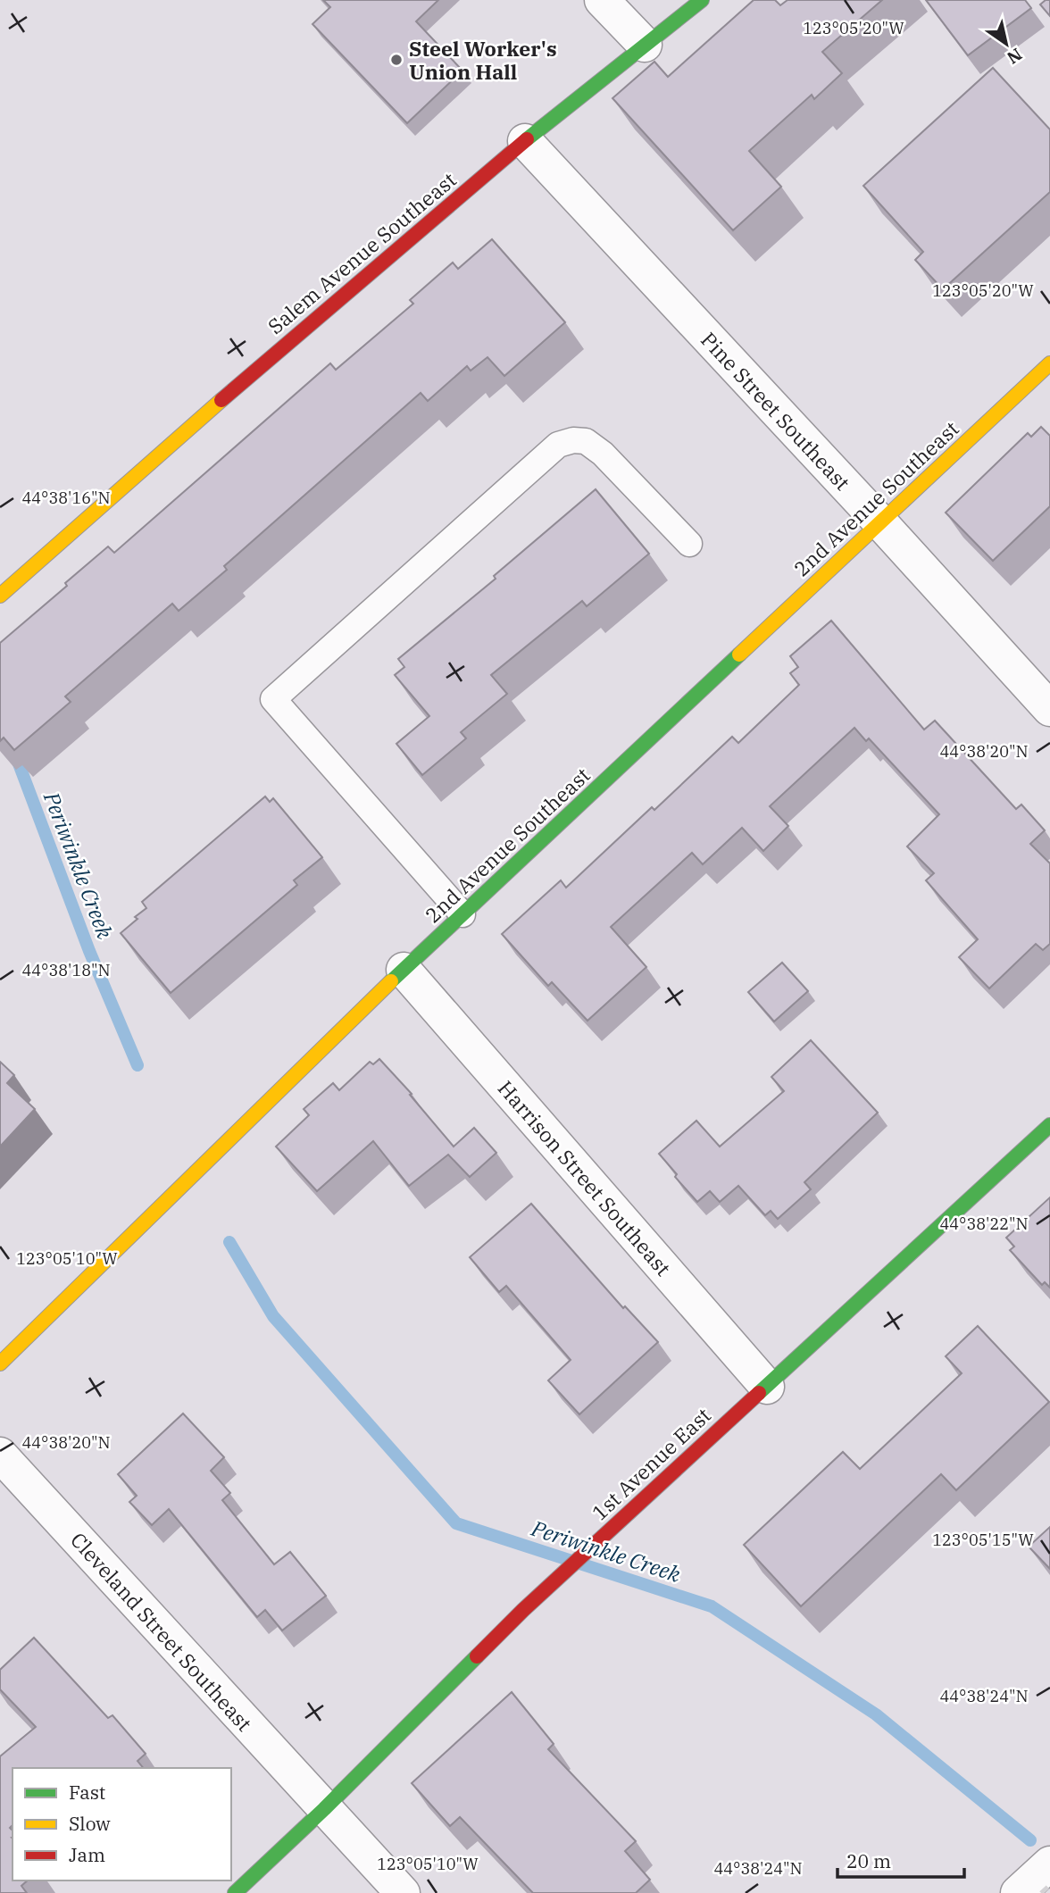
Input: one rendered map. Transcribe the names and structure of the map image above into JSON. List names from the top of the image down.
{
  "streets": {
    "street": [
      "Salem Avenue Southeast",
      "Pine Street Southeast",
      "2nd Avenue Southeast",
      "Harrison Street Southeast",
      "1st Avenue East",
      "Cleveland Street Southeast"
    ]
  },
  "crossings": [
    ["Salem Avenue Southeast", "Pine Street Southeast"],
    ["Pine Street Southeast", "2nd Avenue Southeast"],
    ["2nd Avenue Southeast", "Harrison Street Southeast"],
    ["Harrison Street Southeast", "1st Avenue East"],
    ["1st Avenue East", "Cleveland Street Southeast"]
  ],
  "water": ["Periwinkle Creek"],
  "places": ["Steel Worker's Union Hall"],
  "legend": ["Fast", "Slow", "Jam"],
  "scale_bar": "20 m",
  "north": "bottom right",
  "coordinates": [
    "123°05'20\"W",
    "44°38'16\"N",
    "44°38'20\"N",
    "44°38'18\"N",
    "44°38'22\"N",
    "123°05'10\"W",
    "123°05'15\"W",
    "44°38'24\"N"
  ]
}
